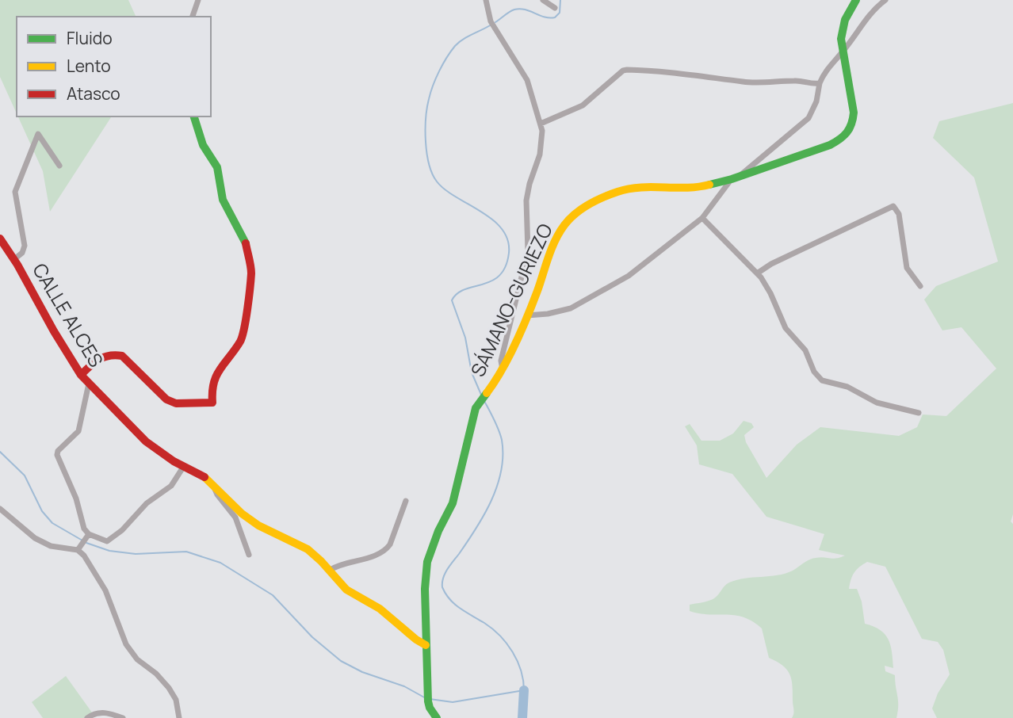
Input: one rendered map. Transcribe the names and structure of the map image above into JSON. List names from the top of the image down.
{
  "streets": {
    "street": ["SÁMANO-GURIEZO", "CALLE ALCES"]
  },
  "crossings": [
    ["SÁMANO-GURIEZO", "CALLE ALCES"]
  ],
  "legend": ["Fluido", "Lento", "Atasco"]
}
